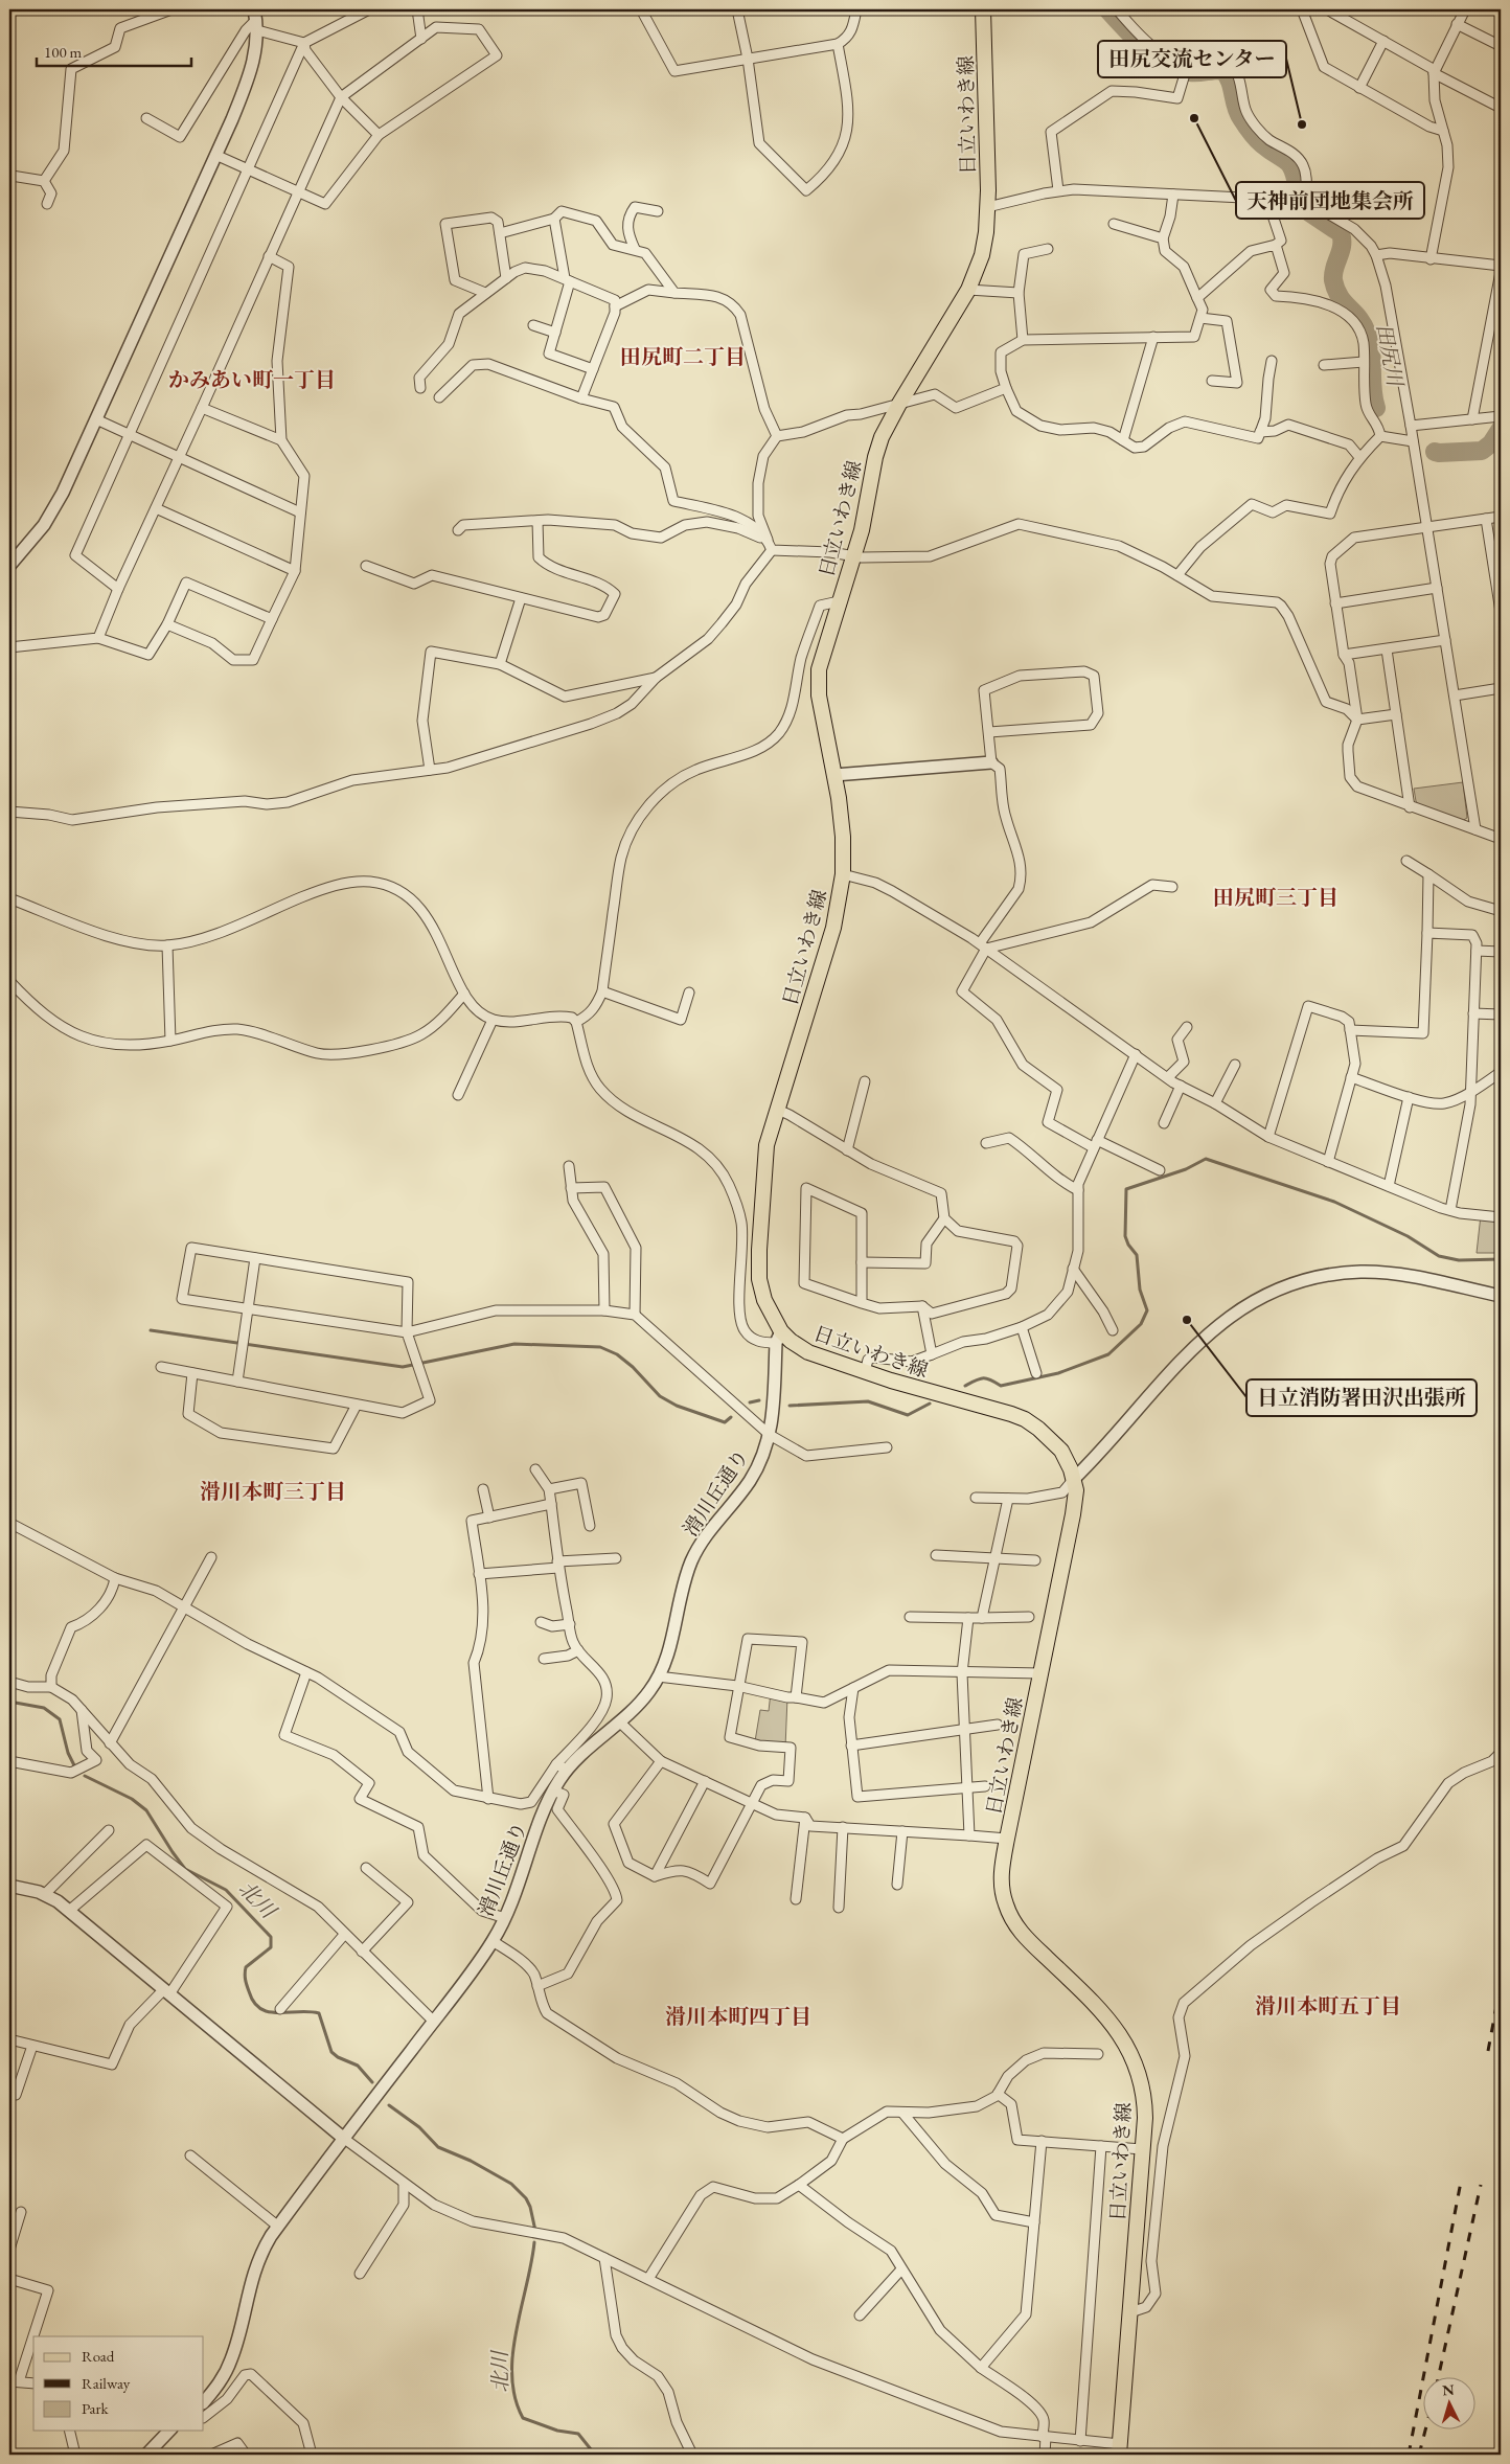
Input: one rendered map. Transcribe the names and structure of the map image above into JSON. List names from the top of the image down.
{
  "streets": {
    "main road": ["日立いわき線"],
    "street": ["滑川丘通り"]
  },
  "crossings": [
    ["日立いわき線", "滑川丘通り"]
  ],
  "districts": [
    "田尻町二丁目",
    "かみあい町一丁目",
    "田尻町三丁目",
    "滑川本町三丁目",
    "滑川本町五丁目",
    "滑川本町四丁目"
  ],
  "water": ["田尻川", "北川"],
  "places": ["天神前団地集会所", "田尻交流センター", "日立消防署田沢出張所"],
  "legend": ["Road", "Railway", "Park"],
  "scale_bar": "100 m",
  "north": "top"
}
